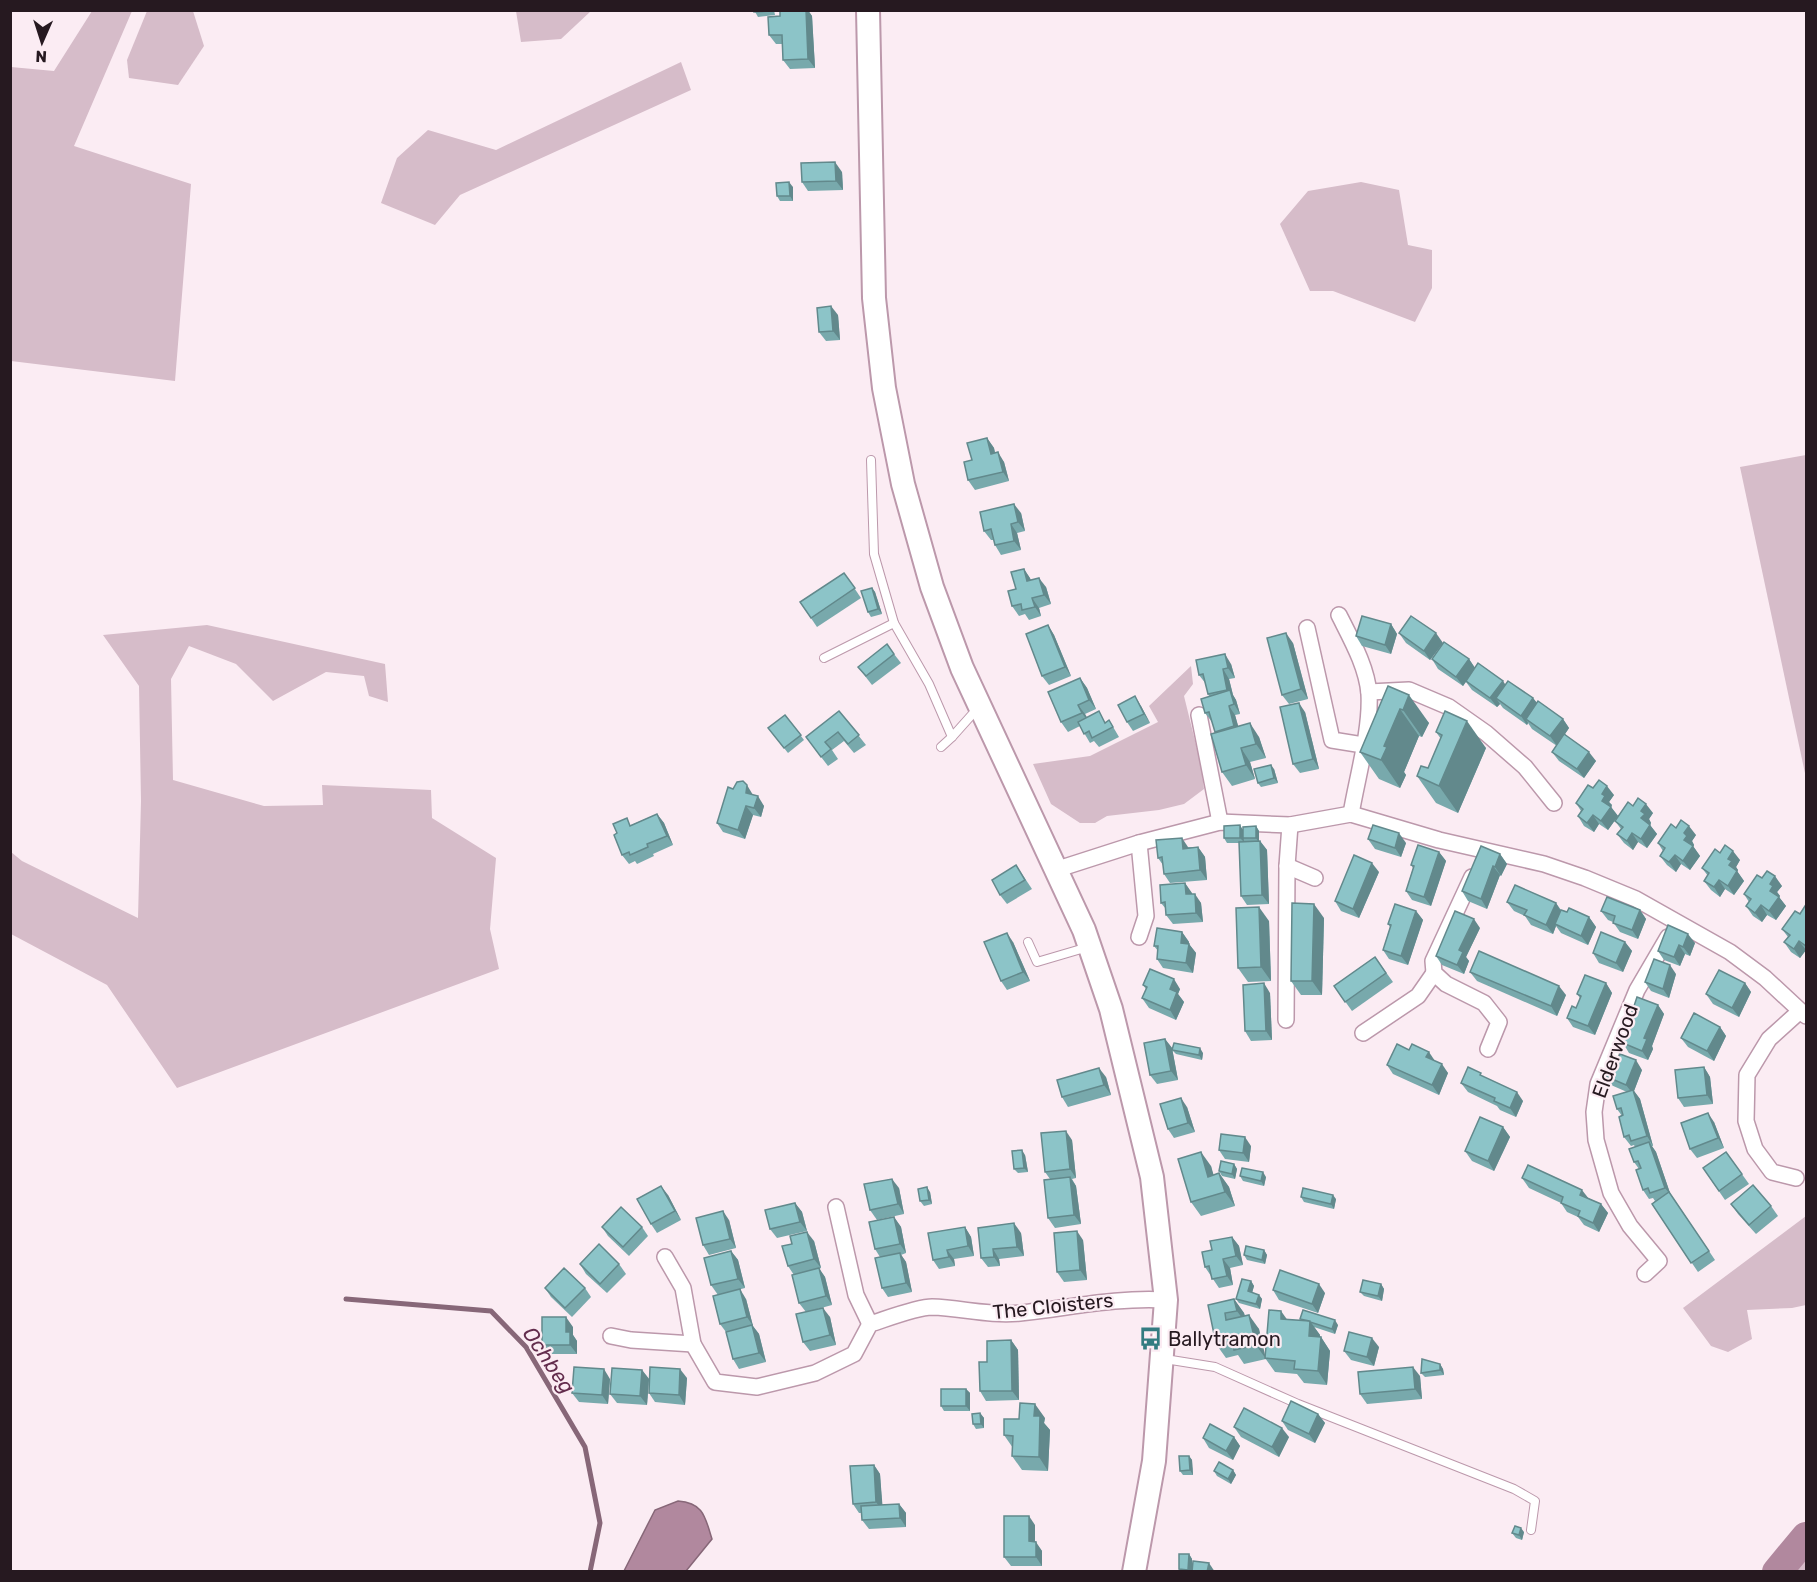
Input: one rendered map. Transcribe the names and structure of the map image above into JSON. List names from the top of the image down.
{
  "streets": {
    "street": ["Elderwood", "The Cloisters"]
  },
  "water": ["Ochbeg"],
  "places": {
    "bus stop": ["Ballytramon"]
  },
  "north": "bottom"
}
